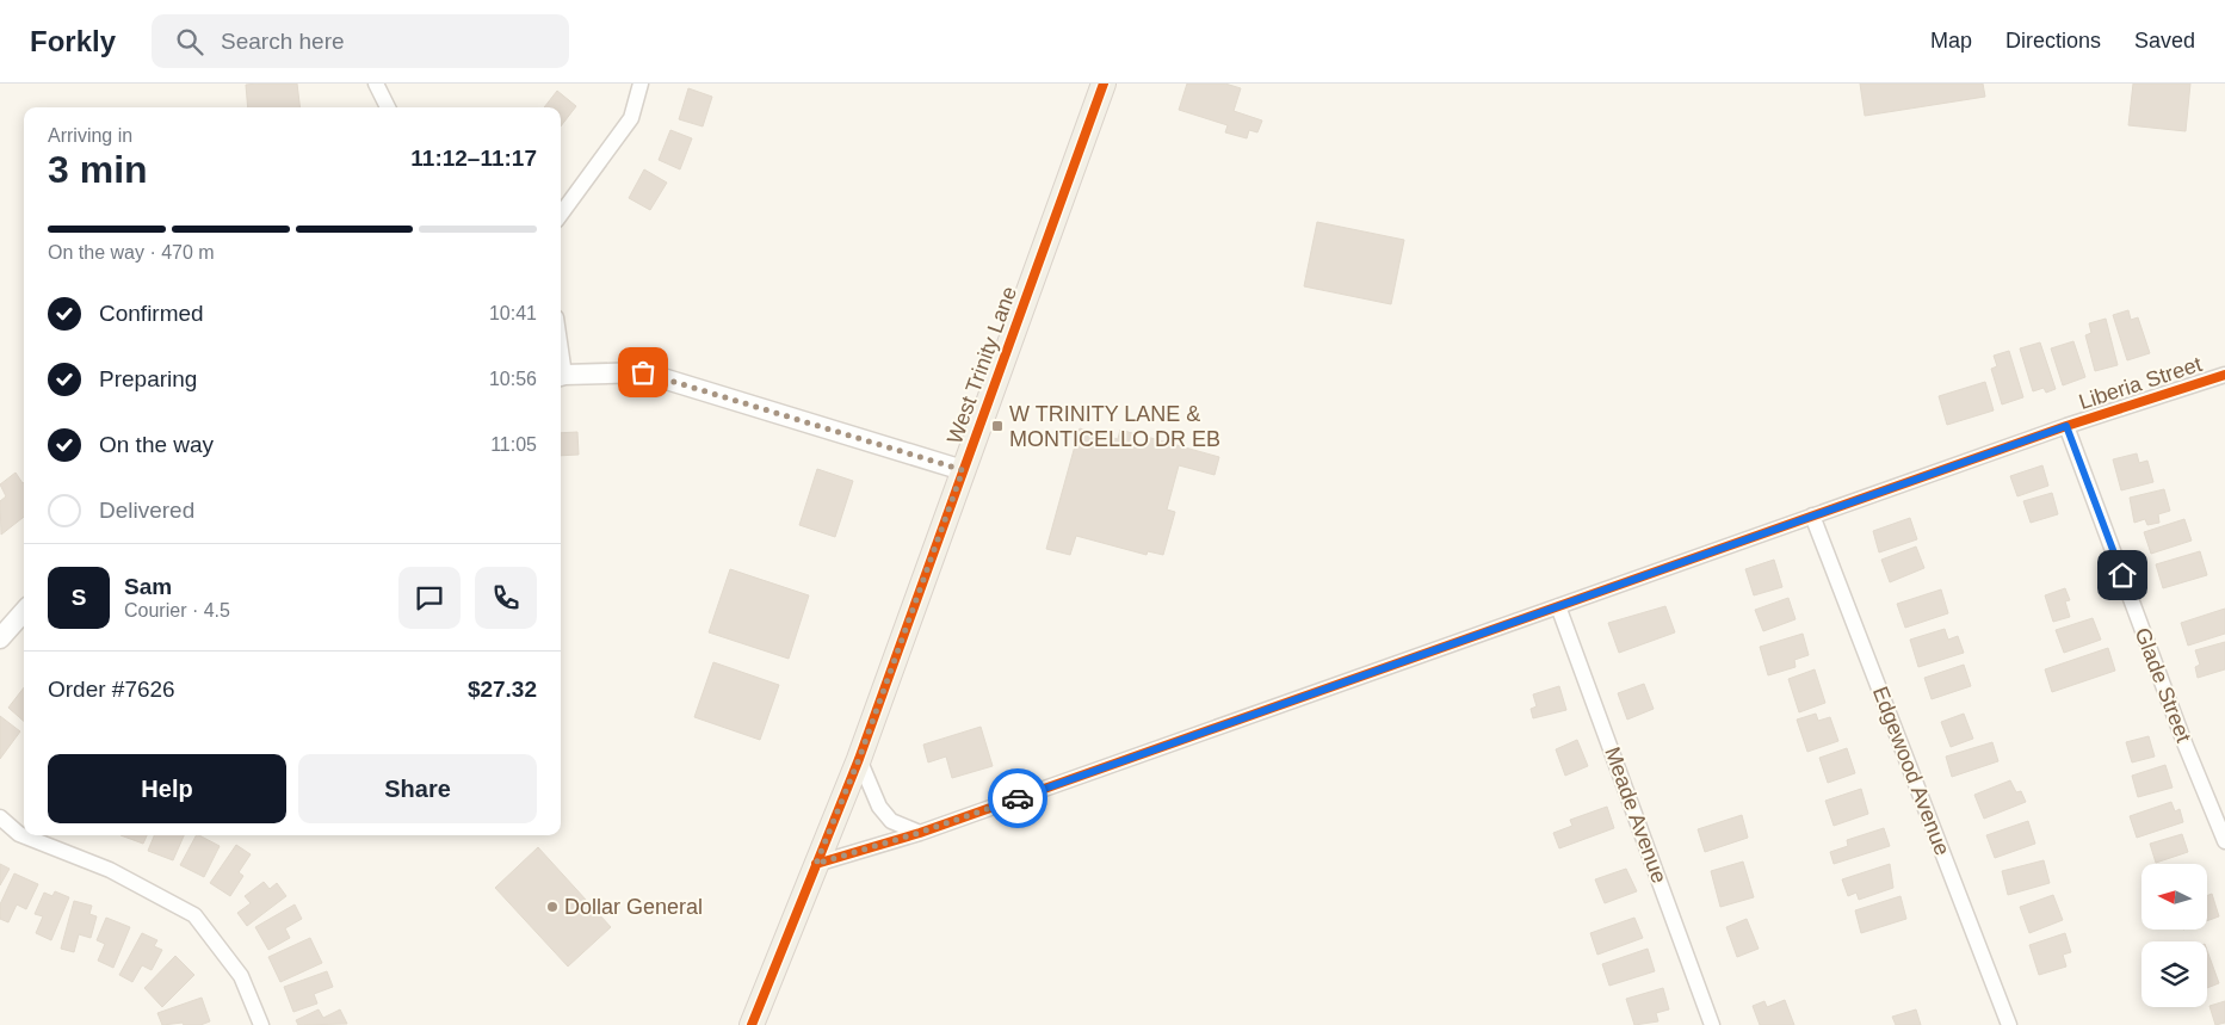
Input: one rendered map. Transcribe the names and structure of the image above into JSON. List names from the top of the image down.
{
  "streets": {
    "main road": ["West Trinity Lane"],
    "street": [
      "Liberia Street",
      "Glade Street",
      "Edgewood Avenue",
      "Meade Avenue"
    ]
  },
  "crossings": [
    ["West Trinity Lane", "Liberia Street"],
    ["Liberia Street", "Glade Street"],
    ["Liberia Street", "Edgewood Avenue"],
    ["Liberia Street", "Meade Avenue"]
  ],
  "places": {
    "transit": ["W TRINITY LANE & MONTICELLO DR EB"],
    "other": ["Dollar General"]
  },
  "north": "left",
  "page": {
    "header": "Forkly",
    "search": "Search here",
    "nav": ["Map", "Directions", "Saved"],
    "heading": ["3 min", "Arriving in", "11:12–11:17"],
    "panel": [
      "Sam",
      "Courier · 4.5",
      "Order #7626",
      "$27.32"
    ],
    "bar": "On the way · 470 m",
    "list": [
      ["Confirmed", "10:41"],
      ["Preparing", "10:56"],
      ["On the way", "11:05"],
      "Delivered"
    ],
    "round": "S",
    "buttons": ["Help", "Share"]
  }
}
